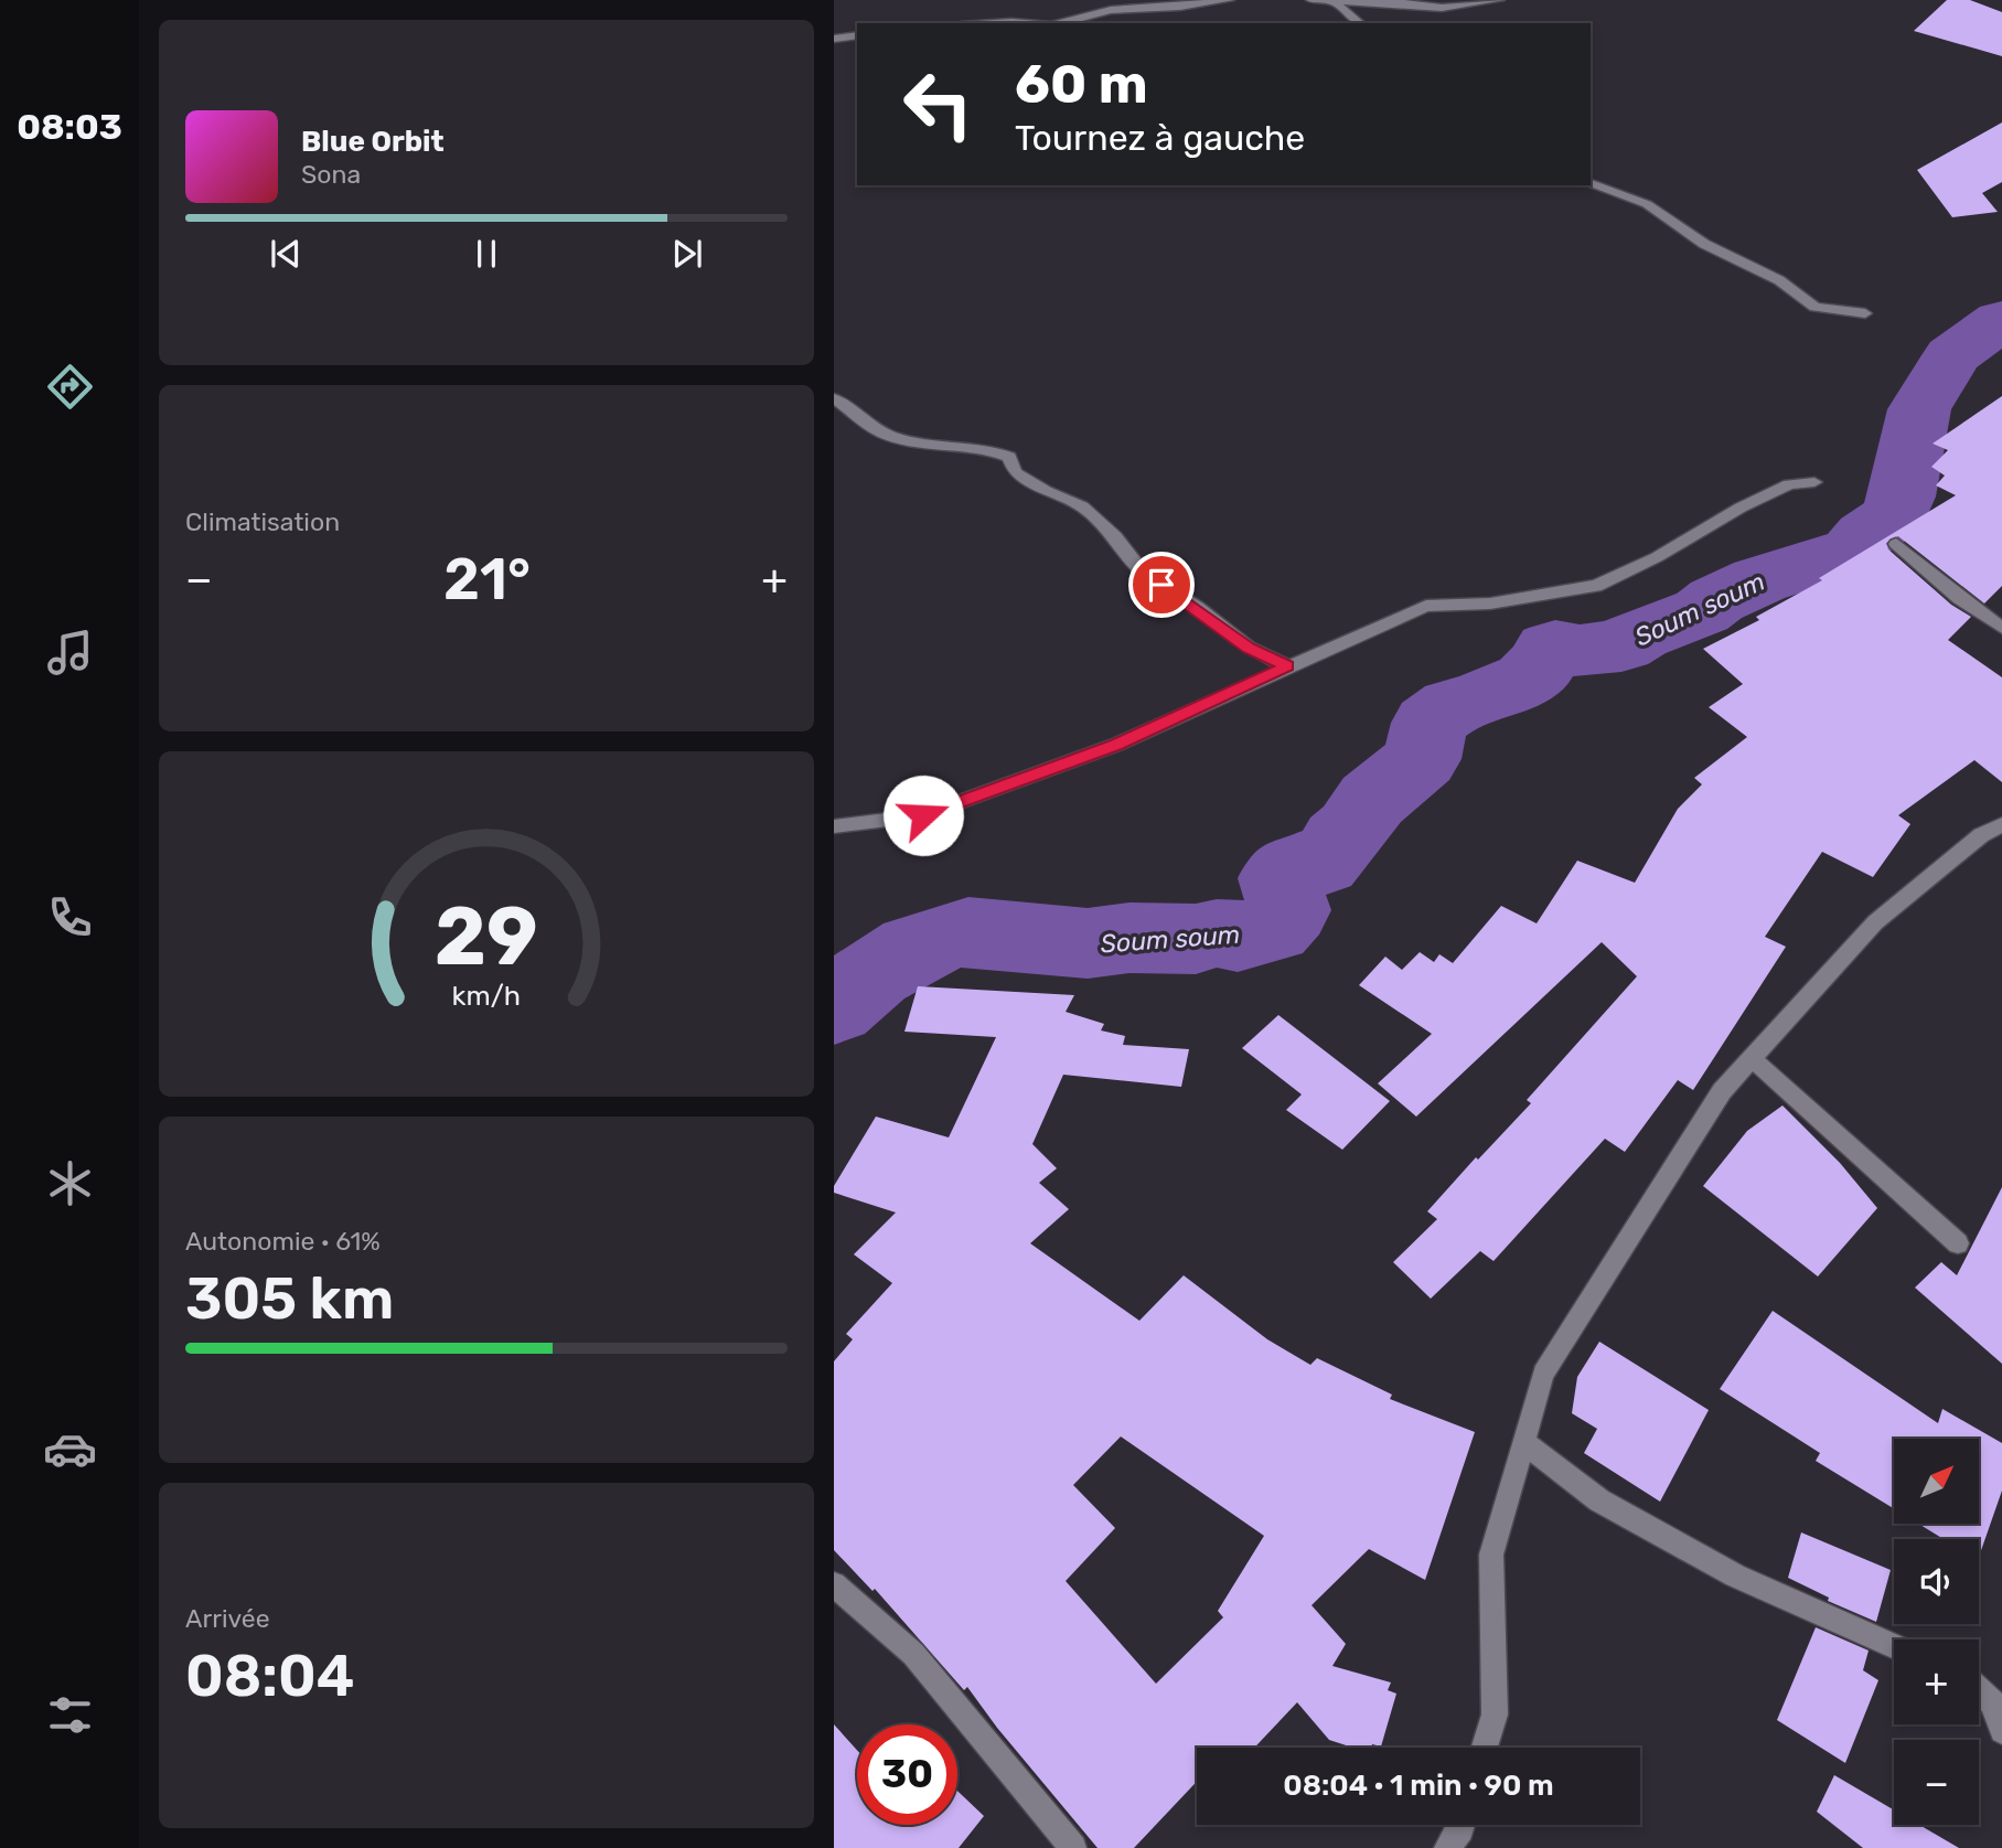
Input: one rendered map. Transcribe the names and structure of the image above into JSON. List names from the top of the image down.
{
  "water": ["Soum soum"],
  "north": "top right",
  "page": {
    "tabs": "08:03",
    "turn": ["60 m", "Tournez à gauche"],
    "song": ["Blue Orbit", "Sona"],
    "tile": [
      "Climatisation",
      ["Autonomie · 61%", "305 km"],
      ["Arrivée", "08:04"]
    ],
    "heat": ["−", "21°", "+"],
    "map_buttons": ["+", "−"],
    "limit": "30",
    "trip": "08:04 · 1 min · 90 m",
    "gauge": ["29", "km/h"]
  }
}
